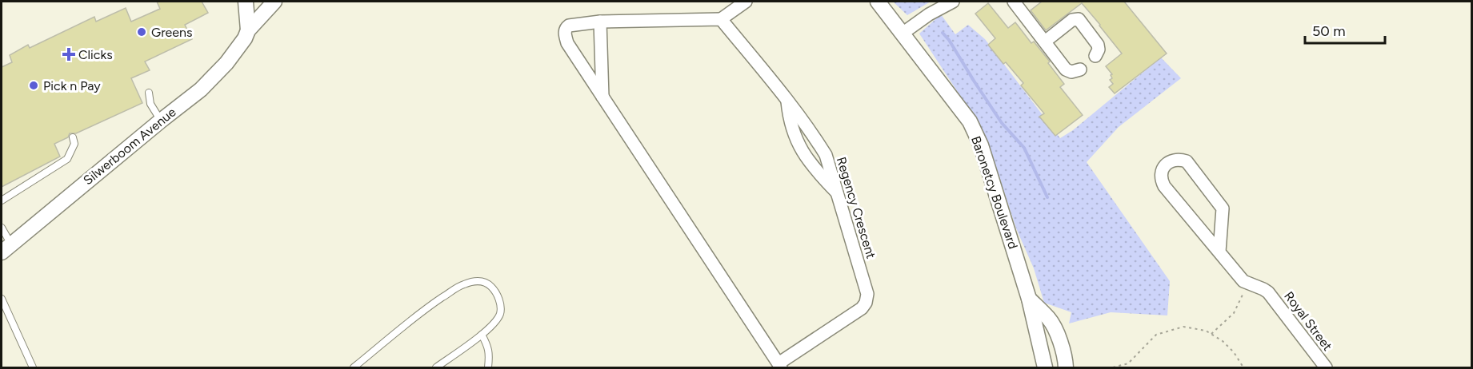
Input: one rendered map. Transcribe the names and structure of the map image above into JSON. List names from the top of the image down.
{
  "streets": {
    "street": [
      "Silwerboom Avenue",
      "Baronetcy Boulevard",
      "Regency Crescent",
      "Royal Street"
    ]
  },
  "places": {
    "other": ["Greens", "Pick n Pay"],
    "health": ["Clicks"]
  },
  "scale_bar": "50 m"
}
